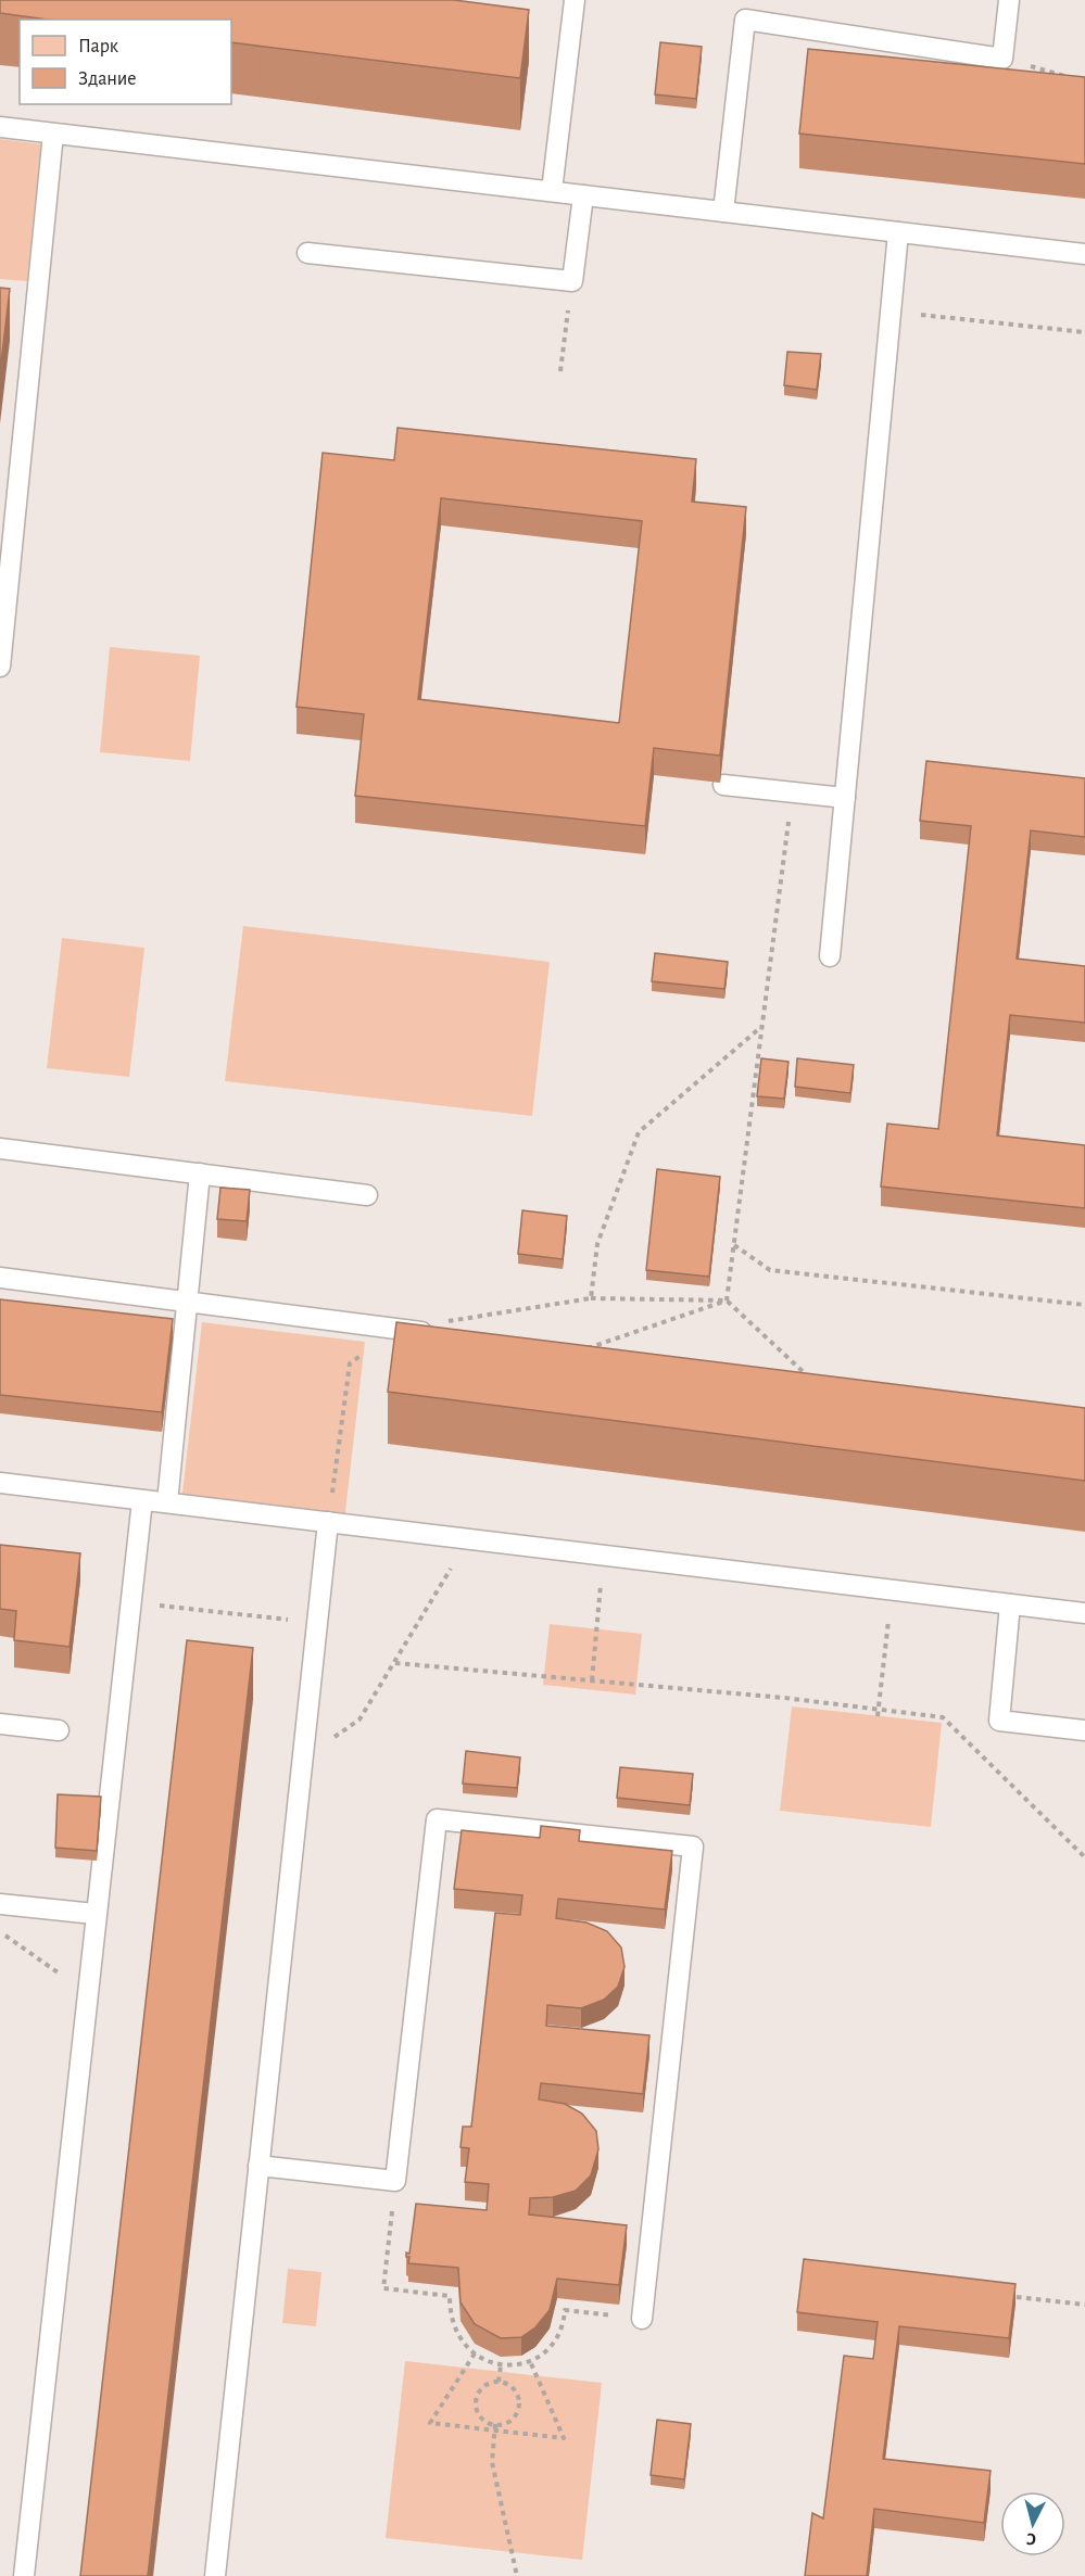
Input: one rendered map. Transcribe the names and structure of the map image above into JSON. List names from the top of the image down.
{
  "legend": ["Парк", "Здание"],
  "north": "bottom"
}
